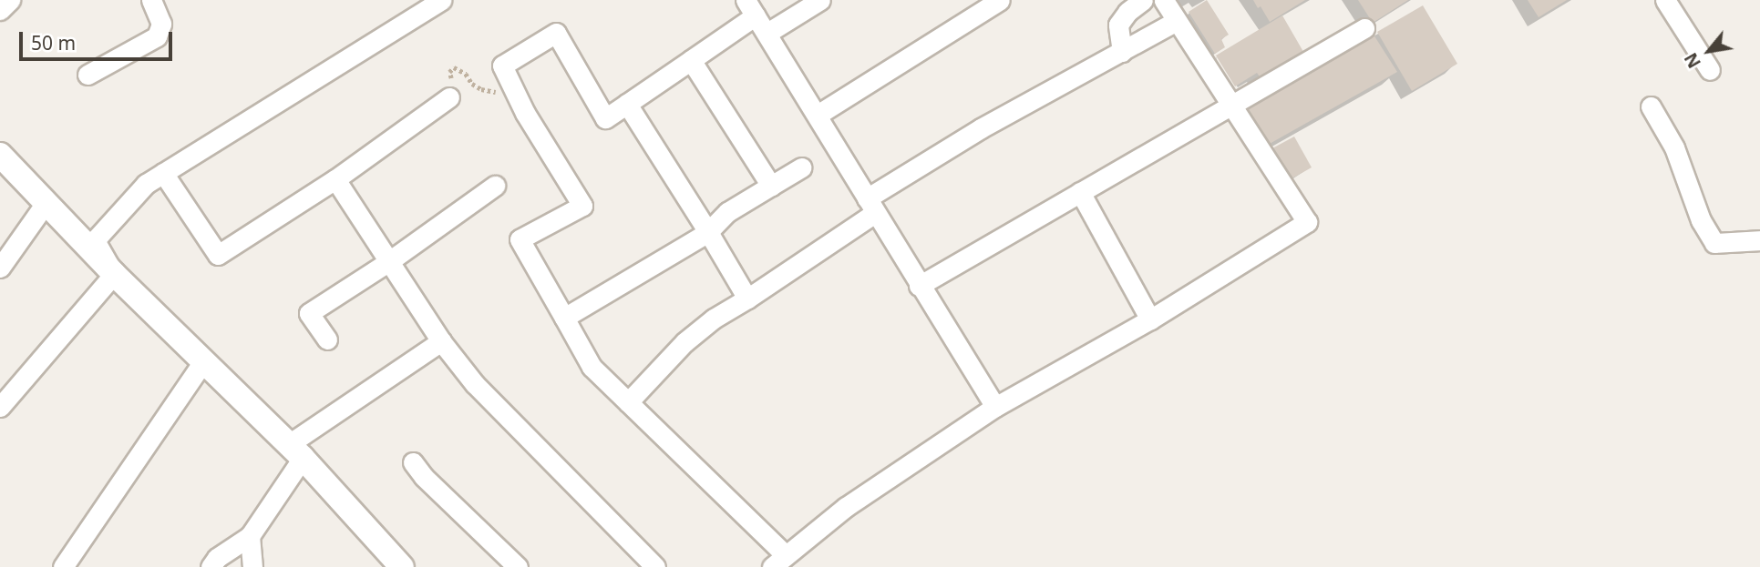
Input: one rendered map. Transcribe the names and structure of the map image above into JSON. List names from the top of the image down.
{
  "scale_bar": "50 m",
  "north": "bottom left"
}
